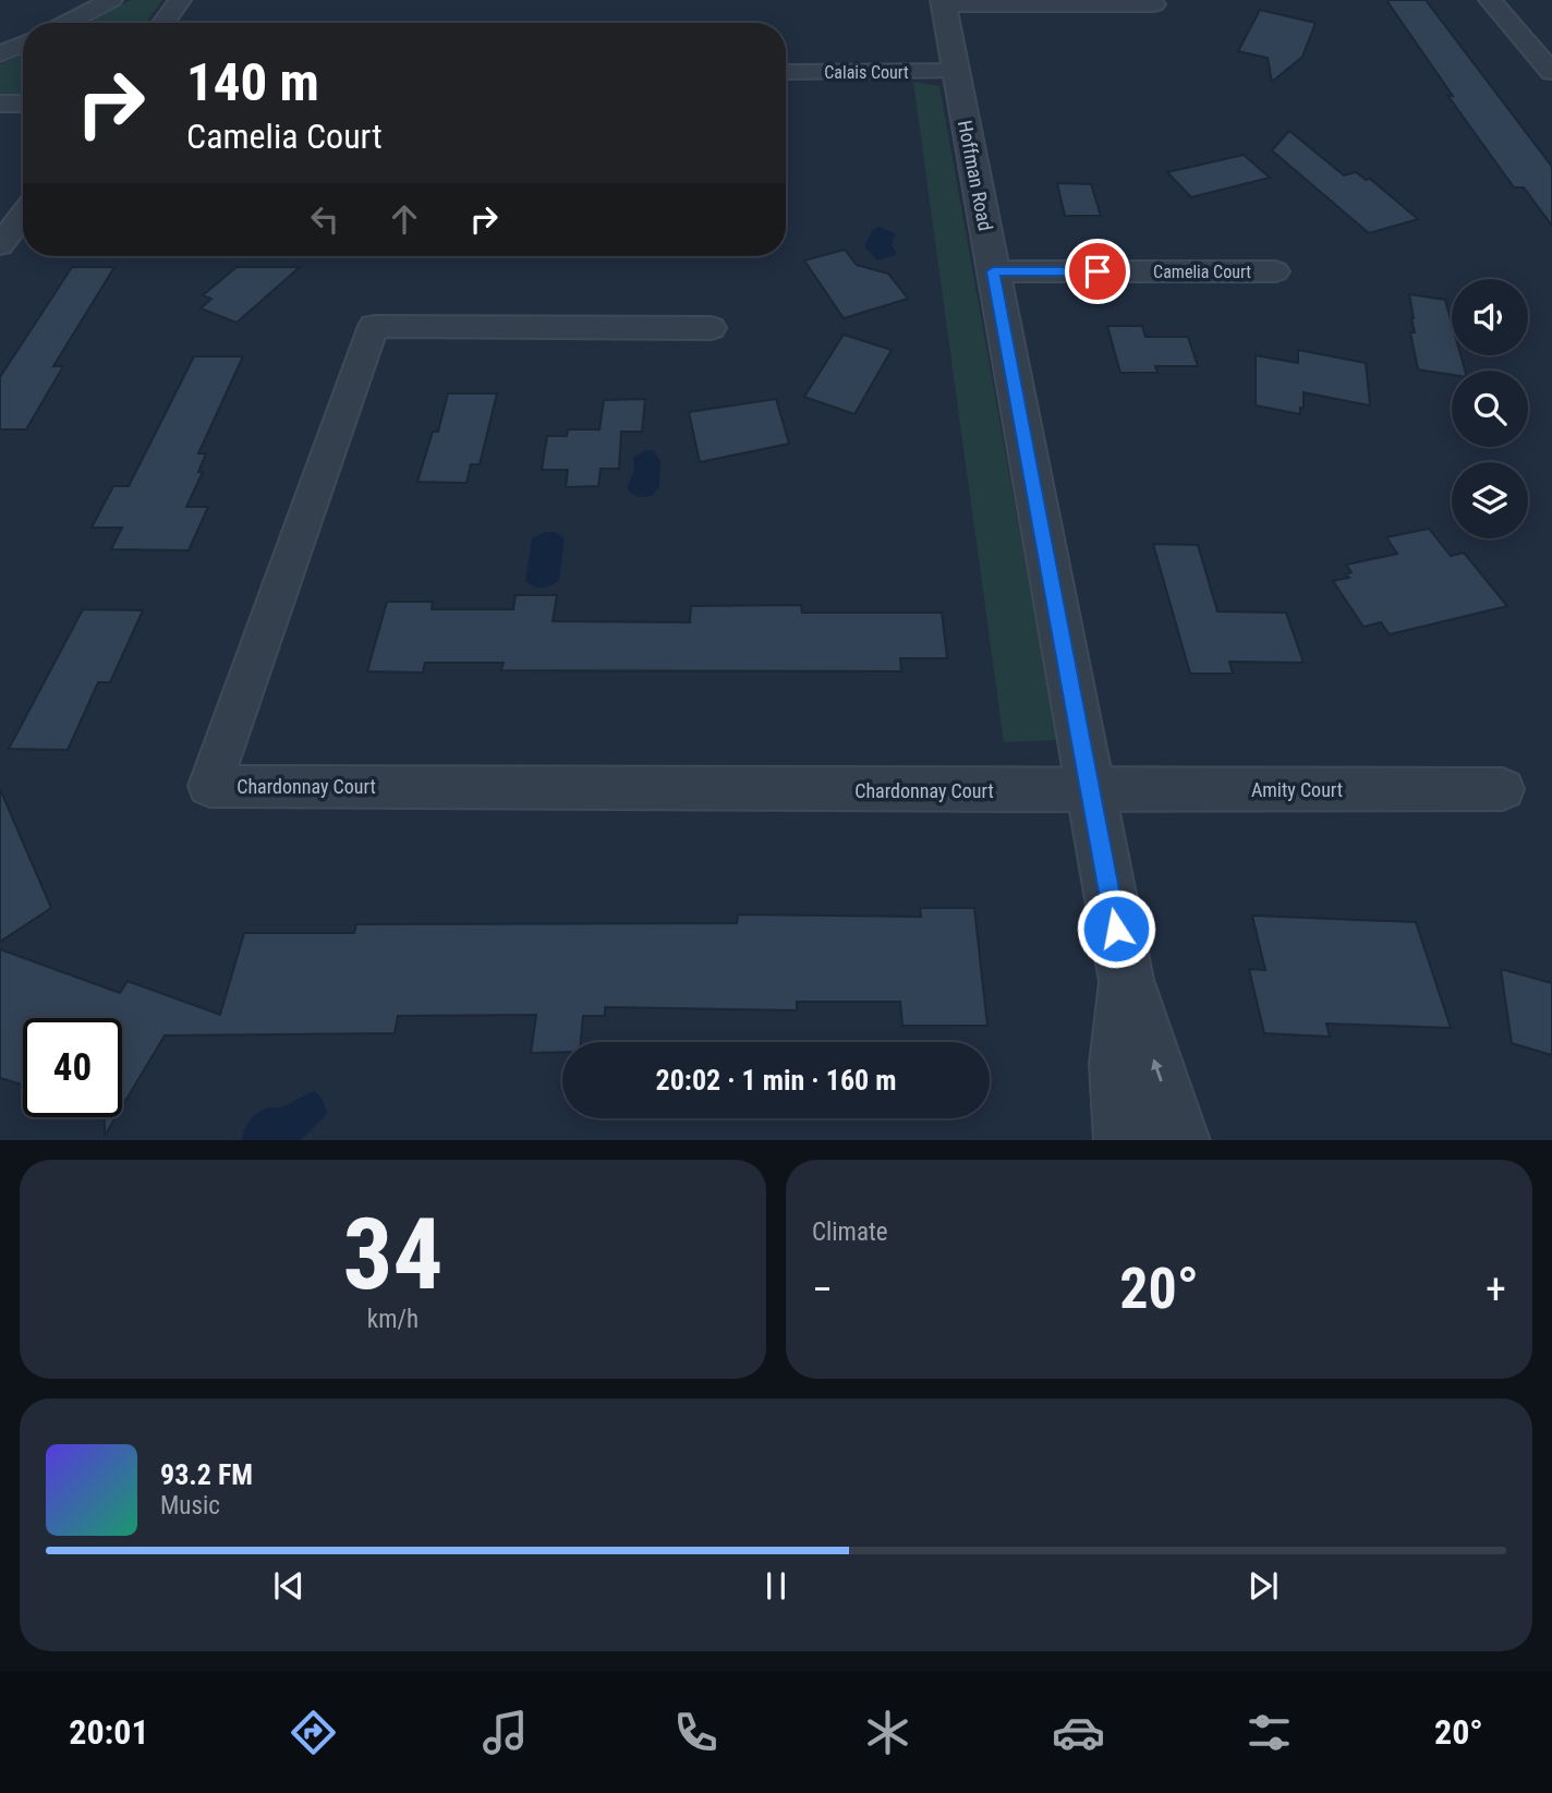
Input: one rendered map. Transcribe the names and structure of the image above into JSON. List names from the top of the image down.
{
  "streets": {
    "street": [
      "Calais Court",
      "Hoffman Road",
      "Camelia Court",
      "Chardonnay Court",
      "Amity Court"
    ]
  },
  "crossings": [
    ["Calais Court", "Hoffman Road"],
    ["Hoffman Road", "Camelia Court"],
    ["Hoffman Road", "Chardonnay Court"],
    ["Hoffman Road", "Amity Court"],
    ["Chardonnay Court", "Amity Court"]
  ],
  "page": {
    "turn": ["140 m", "Camelia Court"],
    "limit": "40",
    "trip": "20:02 · 1 min · 160 m",
    "tile": [
      ["34", "km/h"],
      "Climate"
    ],
    "heat": ["−", "20°", "+"],
    "song": ["93.2 FM", "Music"],
    "tabs": ["20:01", "20°"]
  }
}
